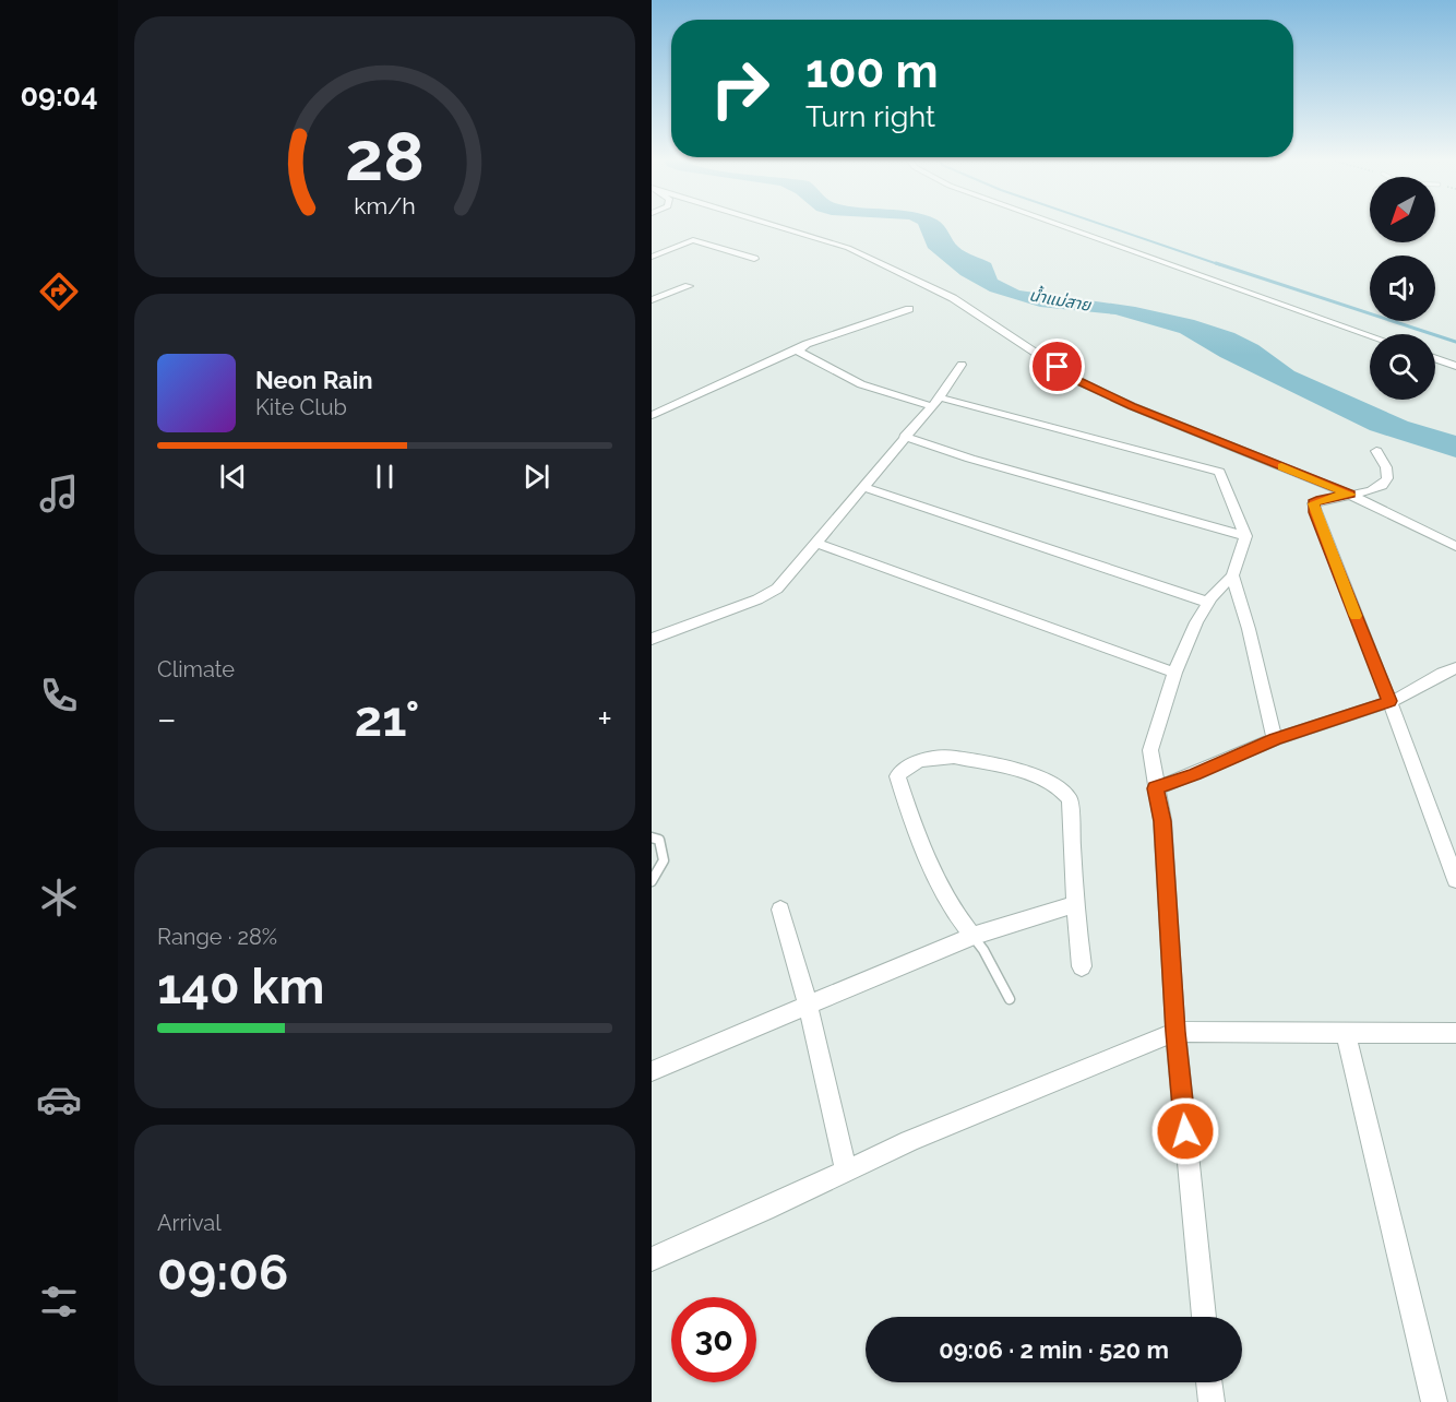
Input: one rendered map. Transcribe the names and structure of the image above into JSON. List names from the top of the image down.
{
  "water": ["น้ำแม่สาย"],
  "north": "bottom left",
  "page": {
    "tabs": "09:04",
    "turn": ["100 m", "Turn right"],
    "song": ["Neon Rain", "Kite Club"],
    "tile": [
      "Climate",
      ["Range · 28%", "140 km"],
      ["Arrival", "09:06"]
    ],
    "heat": ["−", "21°", "+"],
    "limit": "30",
    "trip": "09:06 · 2 min · 520 m",
    "gauge": ["28", "km/h"]
  }
}
